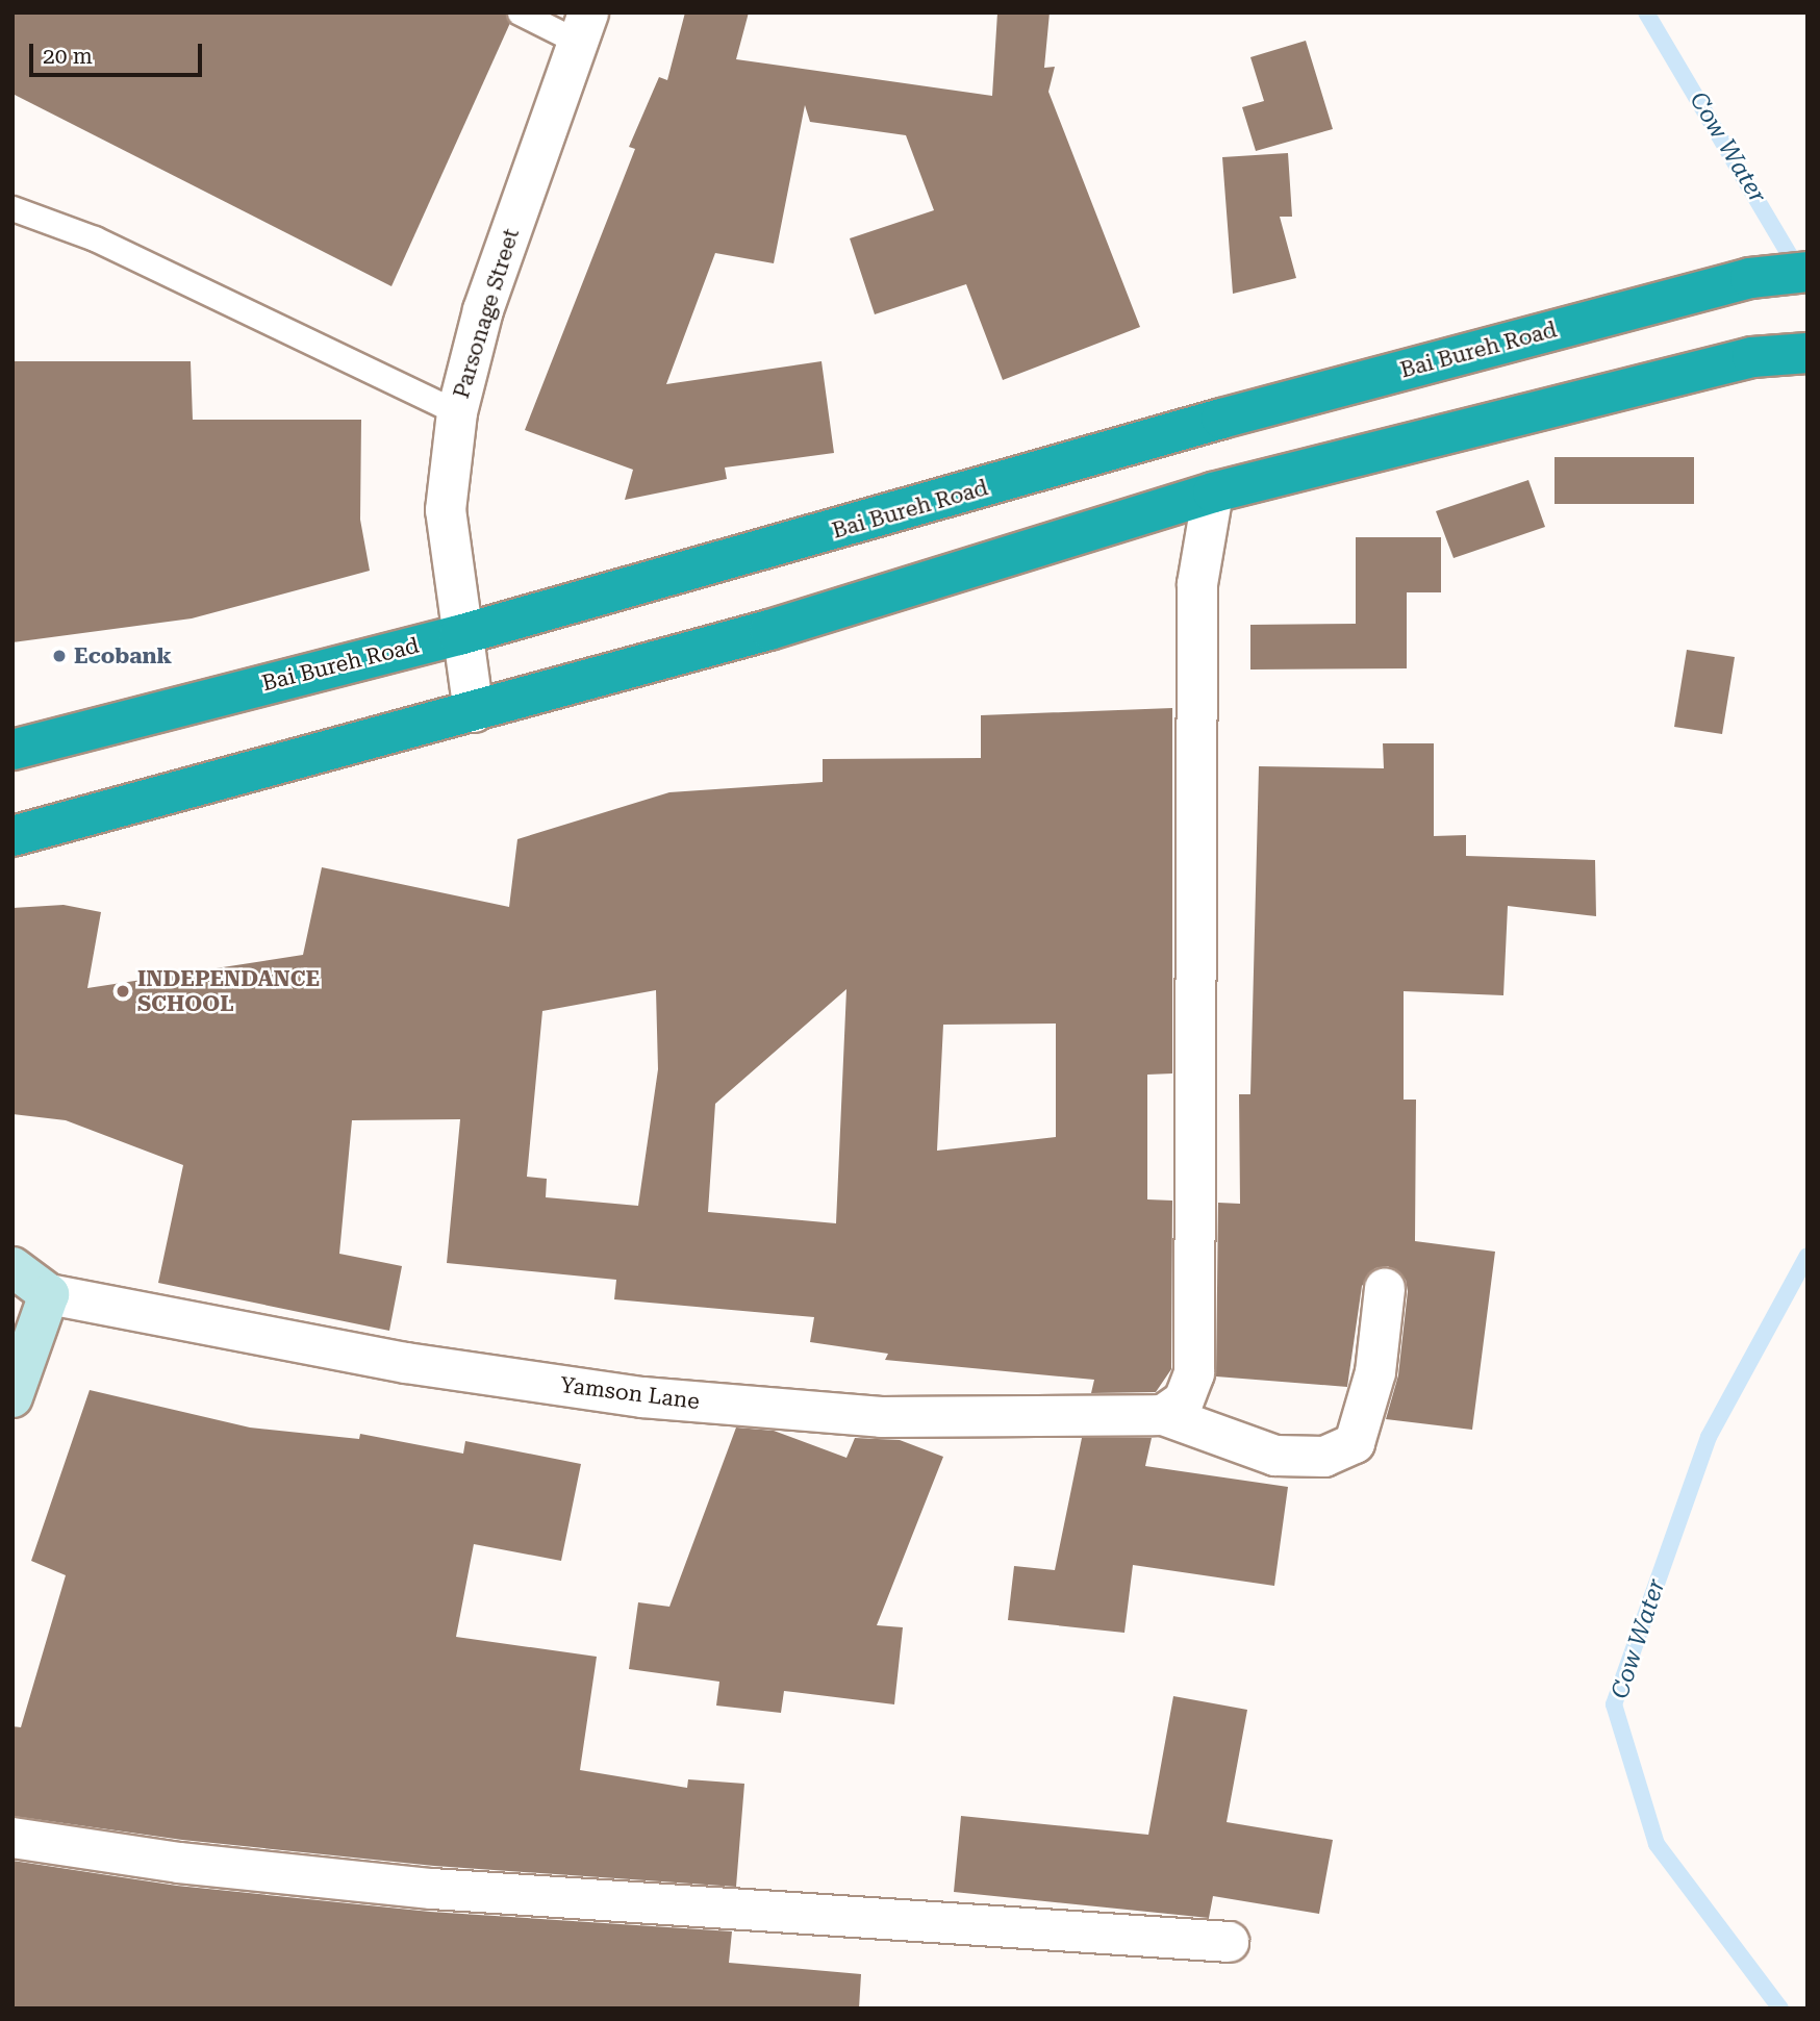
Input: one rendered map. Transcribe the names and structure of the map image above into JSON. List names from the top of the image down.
{
  "streets": {
    "highway": ["Bai Bureh Road"],
    "street": ["Parsonage Street", "Yamson Lane"]
  },
  "crossings": [
    ["Parsonage Street", "Bai Bureh Road"]
  ],
  "water": ["Cow Water"],
  "places": ["Ecobank", "INDEPENDANCE SCHOOL"],
  "scale_bar": "20 m"
}
